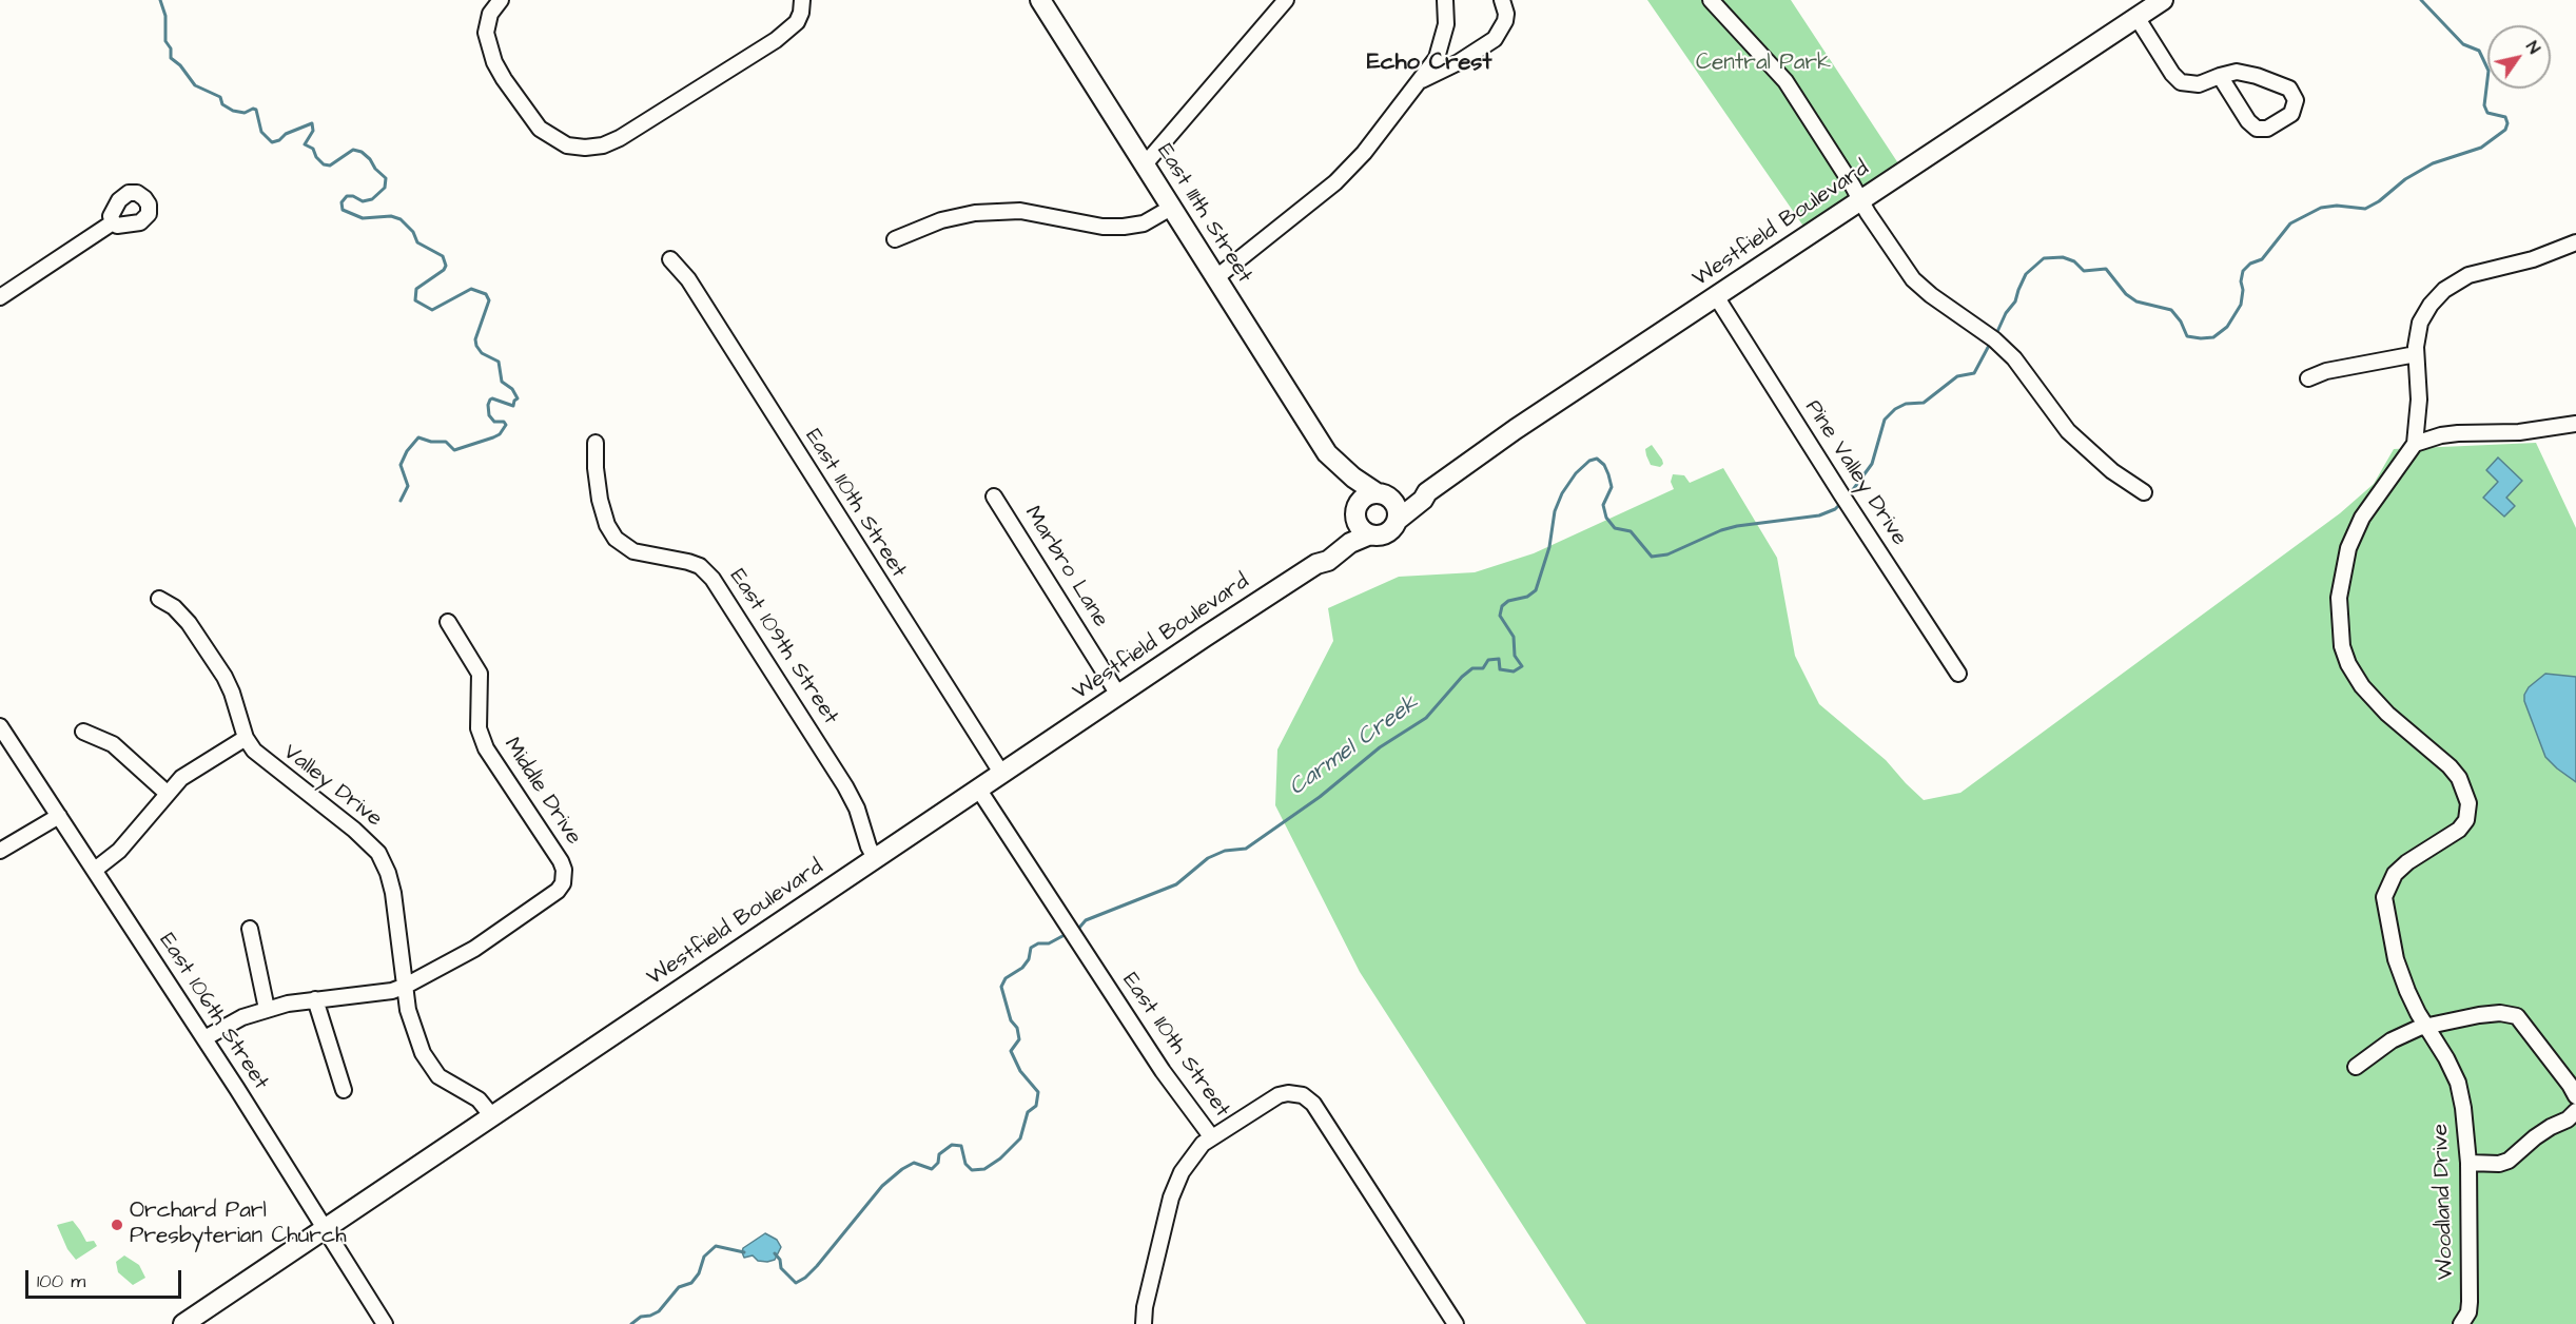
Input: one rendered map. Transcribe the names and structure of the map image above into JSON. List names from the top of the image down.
{
  "streets": {
    "main road": ["East 111th Street", "Westfield Boulevard"],
    "street": [
      "Pine Valley Drive",
      "East 110th Street",
      "Marbro Lane",
      "East 109th Street",
      "Valley Drive",
      "Middle Drive",
      "East 106th Street",
      "Woodland Drive"
    ]
  },
  "crossings": [
    ["East 111th Street", "Westfield Boulevard"],
    ["Westfield Boulevard", "Pine Valley Drive"],
    ["Westfield Boulevard", "East 110th Street"],
    ["Westfield Boulevard", "Marbro Lane"],
    ["Westfield Boulevard", "East 109th Street"],
    ["Westfield Boulevard", "Valley Drive"],
    ["Westfield Boulevard", "East 106th Street"],
    ["Valley Drive", "Middle Drive"],
    ["Middle Drive", "East 106th Street"]
  ],
  "districts": ["Echo Crest"],
  "water": ["Carmel Creek"],
  "parks": ["Central Park"],
  "places": ["Orchard Parl Presbyterian Church"],
  "scale_bar": "100 m",
  "north": "top right"
}
